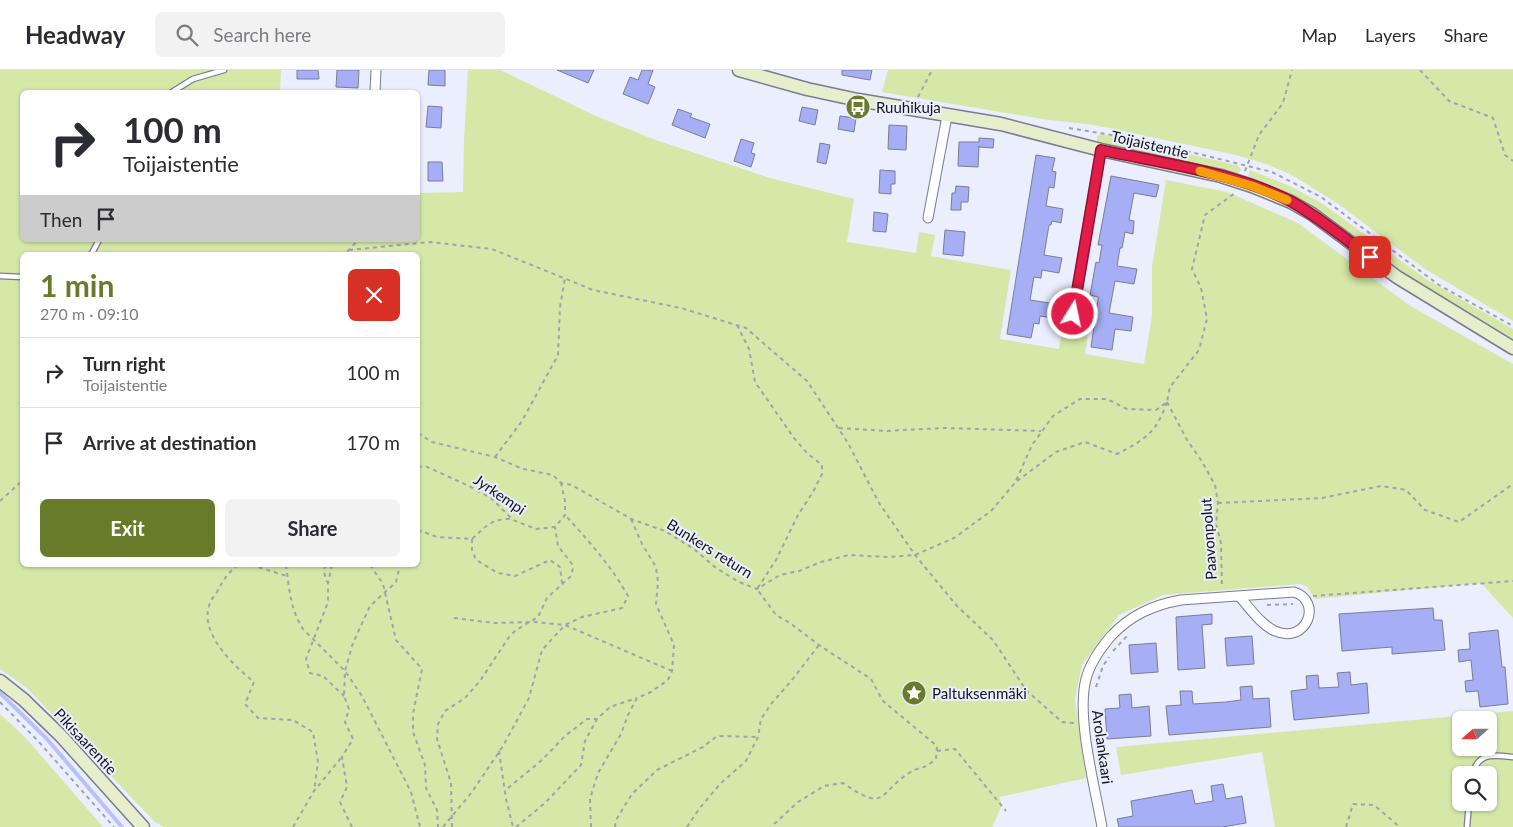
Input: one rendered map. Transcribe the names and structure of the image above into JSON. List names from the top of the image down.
{
  "streets": {
    "street": ["Toijaistentie", "Pikisaarentie", "Arolankaari"],
    "path": ["Jyrkempi", "Paavonpolut", "Bunkers return"]
  },
  "crossings": [
    ["Paavonpolut", "Bunkers return"],
    ["Paavonpolut", "Arolankaari"]
  ],
  "places": {
    "bus stop": ["Ruuhikuja"],
    "place": ["Paltuksenmäki"]
  },
  "north": "left",
  "page": {
    "header": "Headway",
    "search": "Search here",
    "nav": ["Map", "Layers", "Share"],
    "turn": ["100 m", "Toijaistentie"],
    "then": "Then",
    "heading": ["1 min", "270 m · 09:10"],
    "list": [
      {
        "name": "Turn right",
        "note": "Toijaistentie",
        "value": "100 m"
      },
      {
        "name": "Arrive at destination",
        "value": "170 m"
      }
    ],
    "buttons": ["Exit", "Share"]
  }
}
